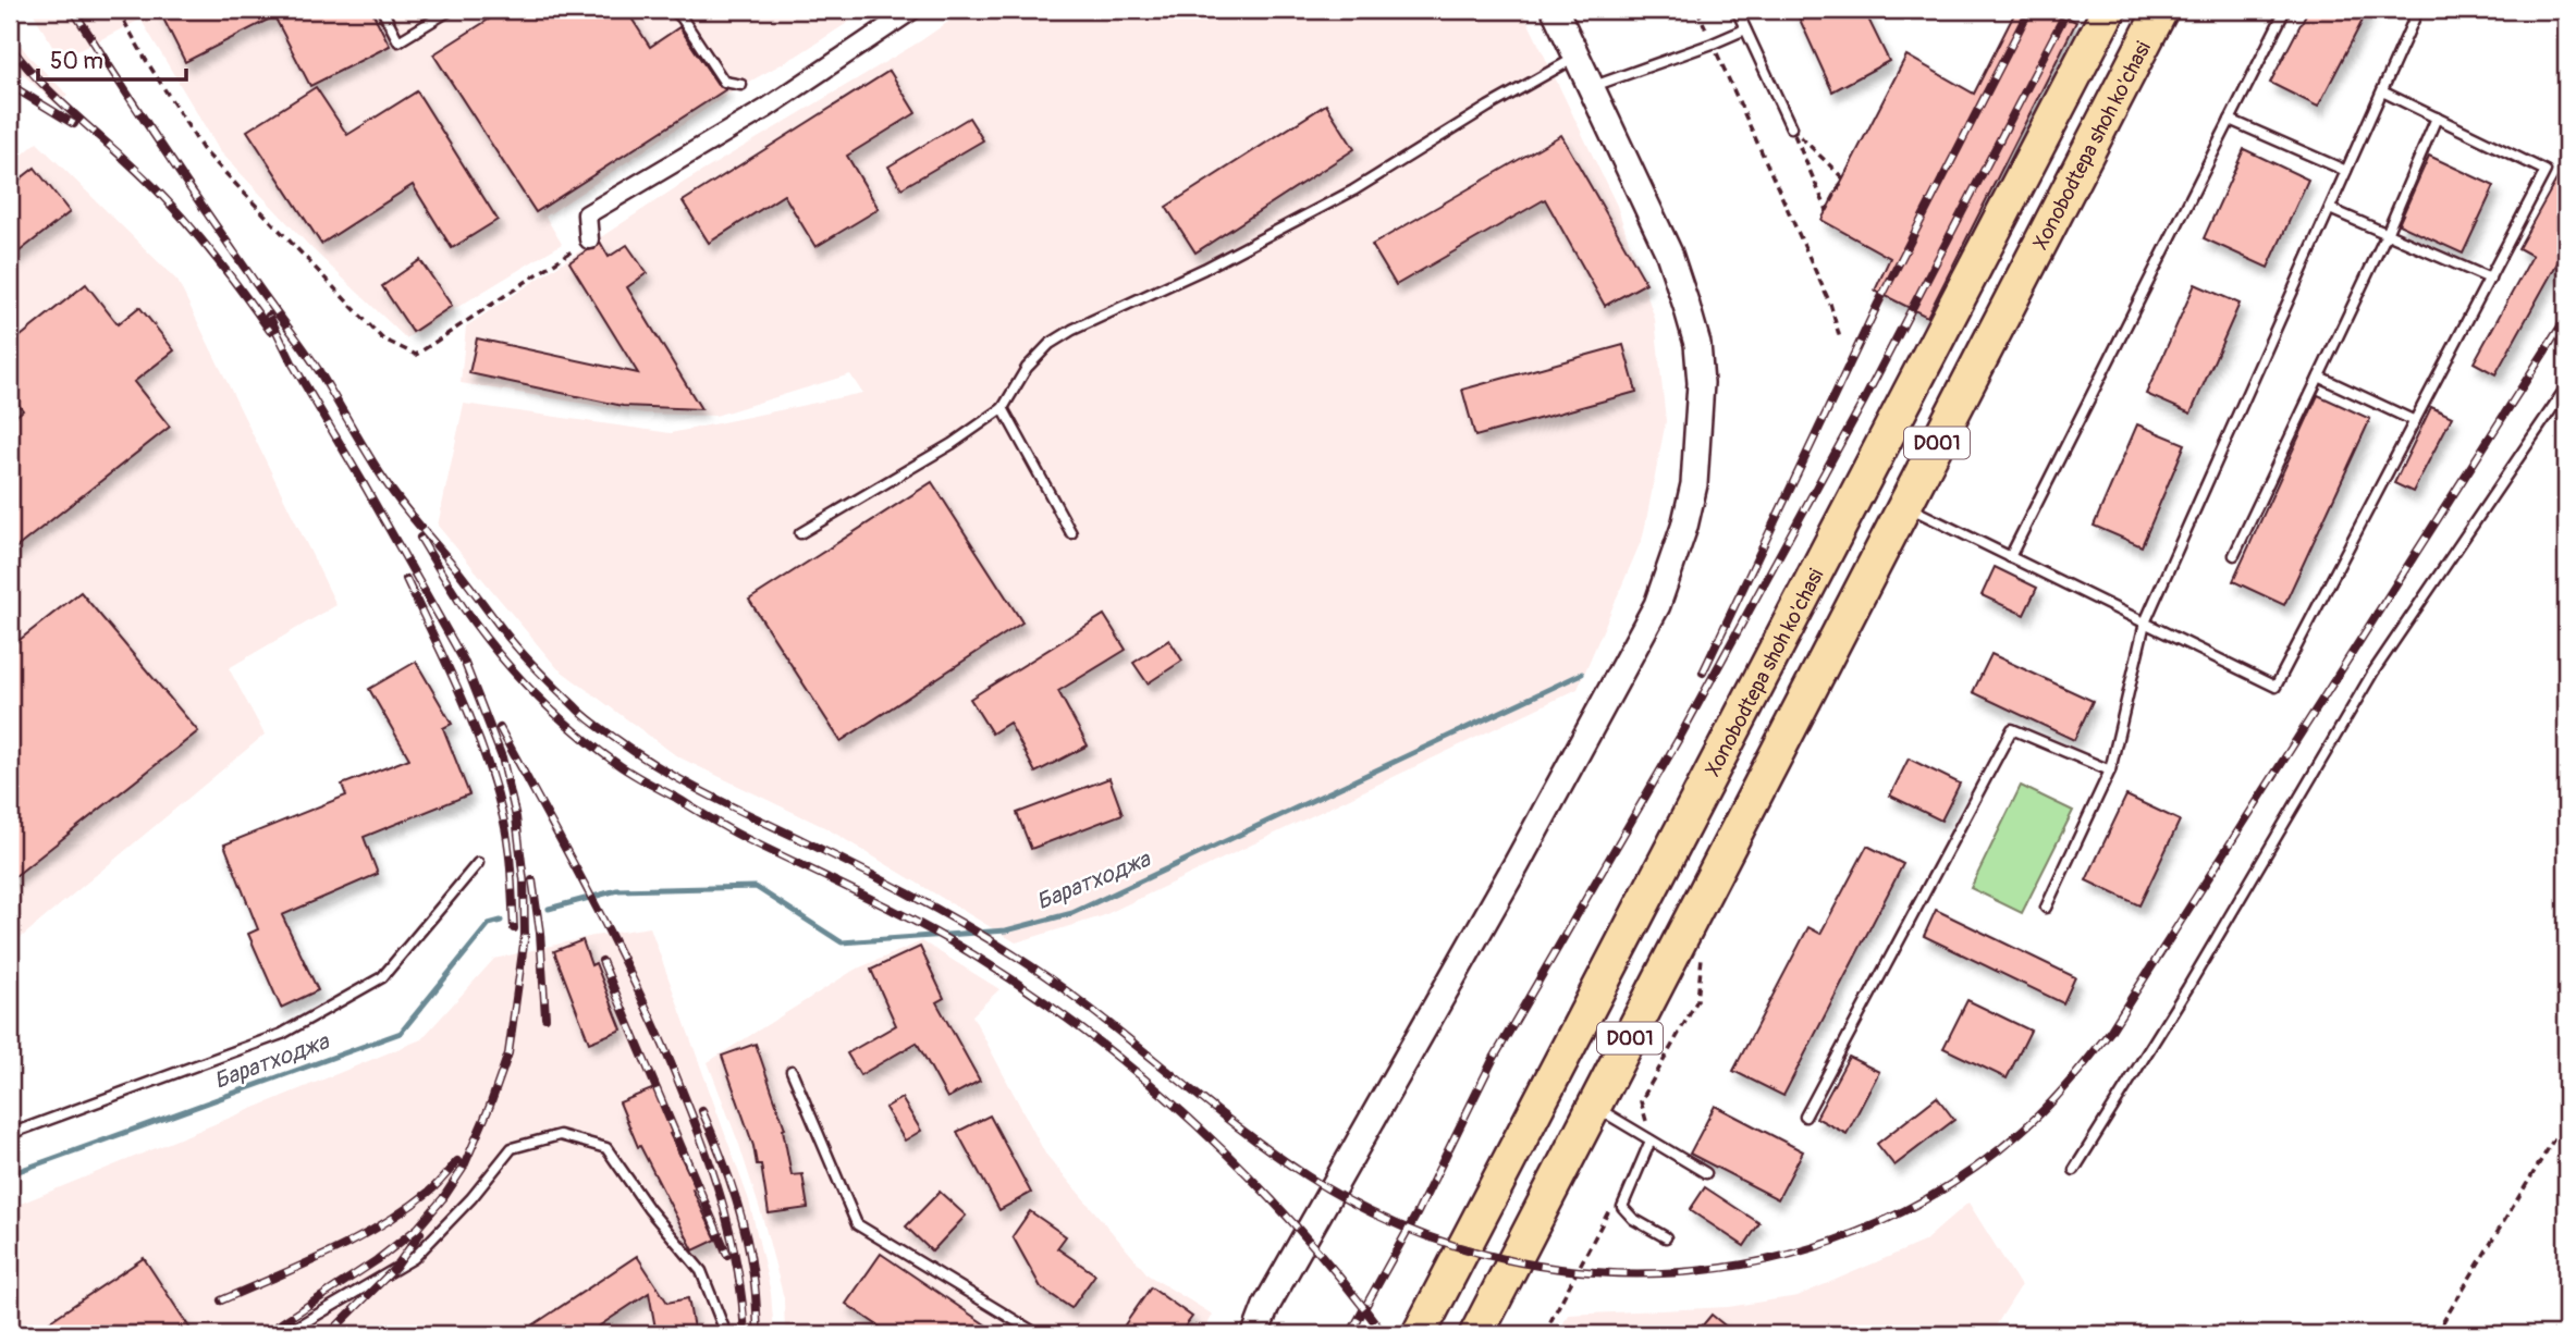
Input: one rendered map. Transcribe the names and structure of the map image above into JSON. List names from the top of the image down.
{
  "streets": {
    "highway": ["Xonobodtepa shoh ko'chasi", "D001"]
  },
  "water": ["Баратходжа"],
  "scale_bar": "50 m"
}
